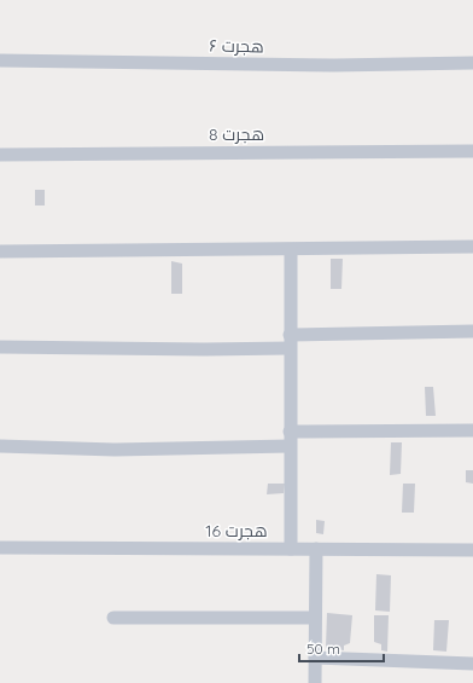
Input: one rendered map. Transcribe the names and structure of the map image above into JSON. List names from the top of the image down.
{
  "streets": {
    "street": ["هجرت ۶", "هجرت 8", "هجرت 16"]
  },
  "scale_bar": "50 m"
}
